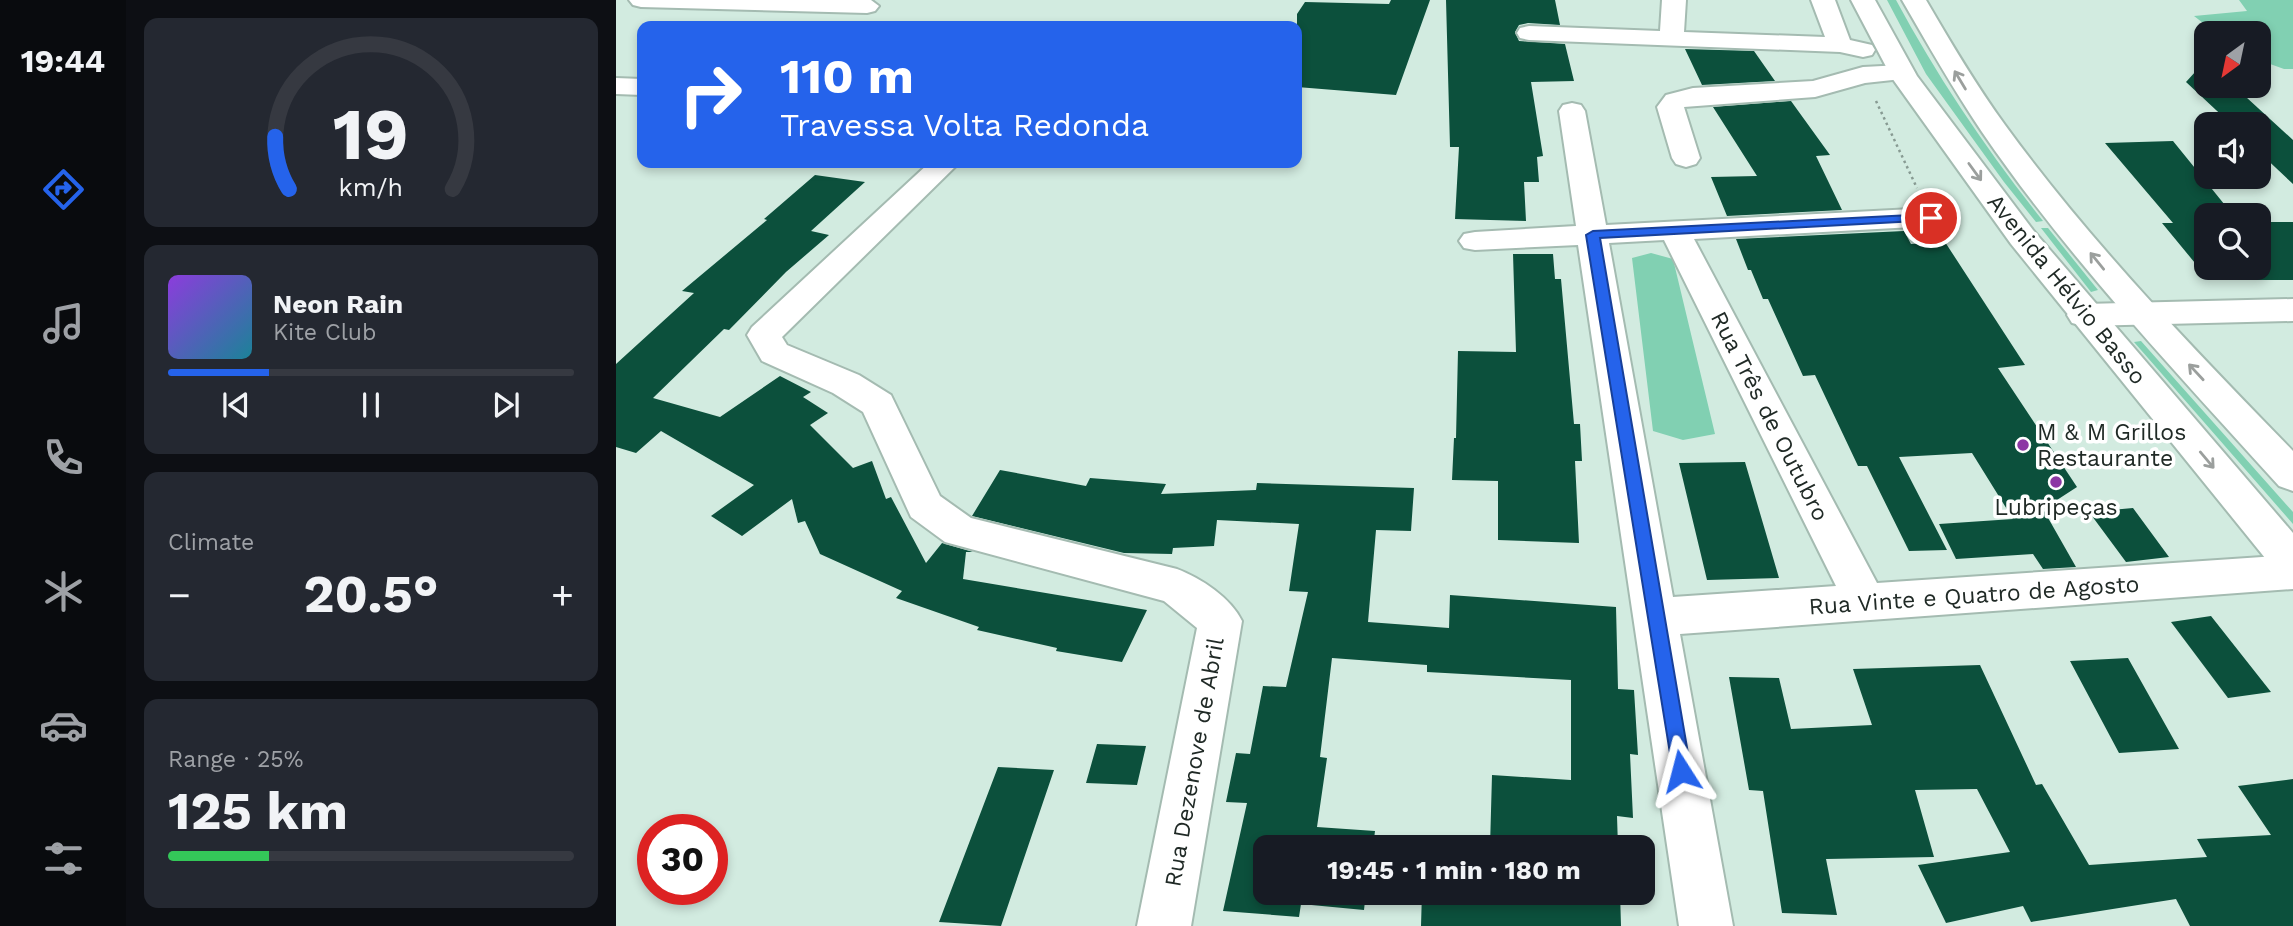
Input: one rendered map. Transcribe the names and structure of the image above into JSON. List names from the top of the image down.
{
  "streets": {
    "street": [
      "Avenida Hélvio Basso",
      "Rua Três de Outubro",
      "Rua Vinte e Quatro de Agosto",
      "Rua Dezenove de Abril"
    ]
  },
  "crossings": [
    ["Rua Três de Outubro", "Rua Vinte e Quatro de Agosto"]
  ],
  "places": ["M & M Grillos Restaurante", "Lubripeças"],
  "north": "bottom left",
  "page": {
    "tabs": "19:44",
    "turn": ["110 m", "Travessa Volta Redonda"],
    "song": ["Neon Rain", "Kite Club"],
    "tile": [
      "Climate",
      ["Range · 25%", "125 km"]
    ],
    "heat": ["−", "20.5°", "+"],
    "limit": "30",
    "trip": "19:45 · 1 min · 180 m",
    "gauge": ["19", "km/h"]
  }
}
